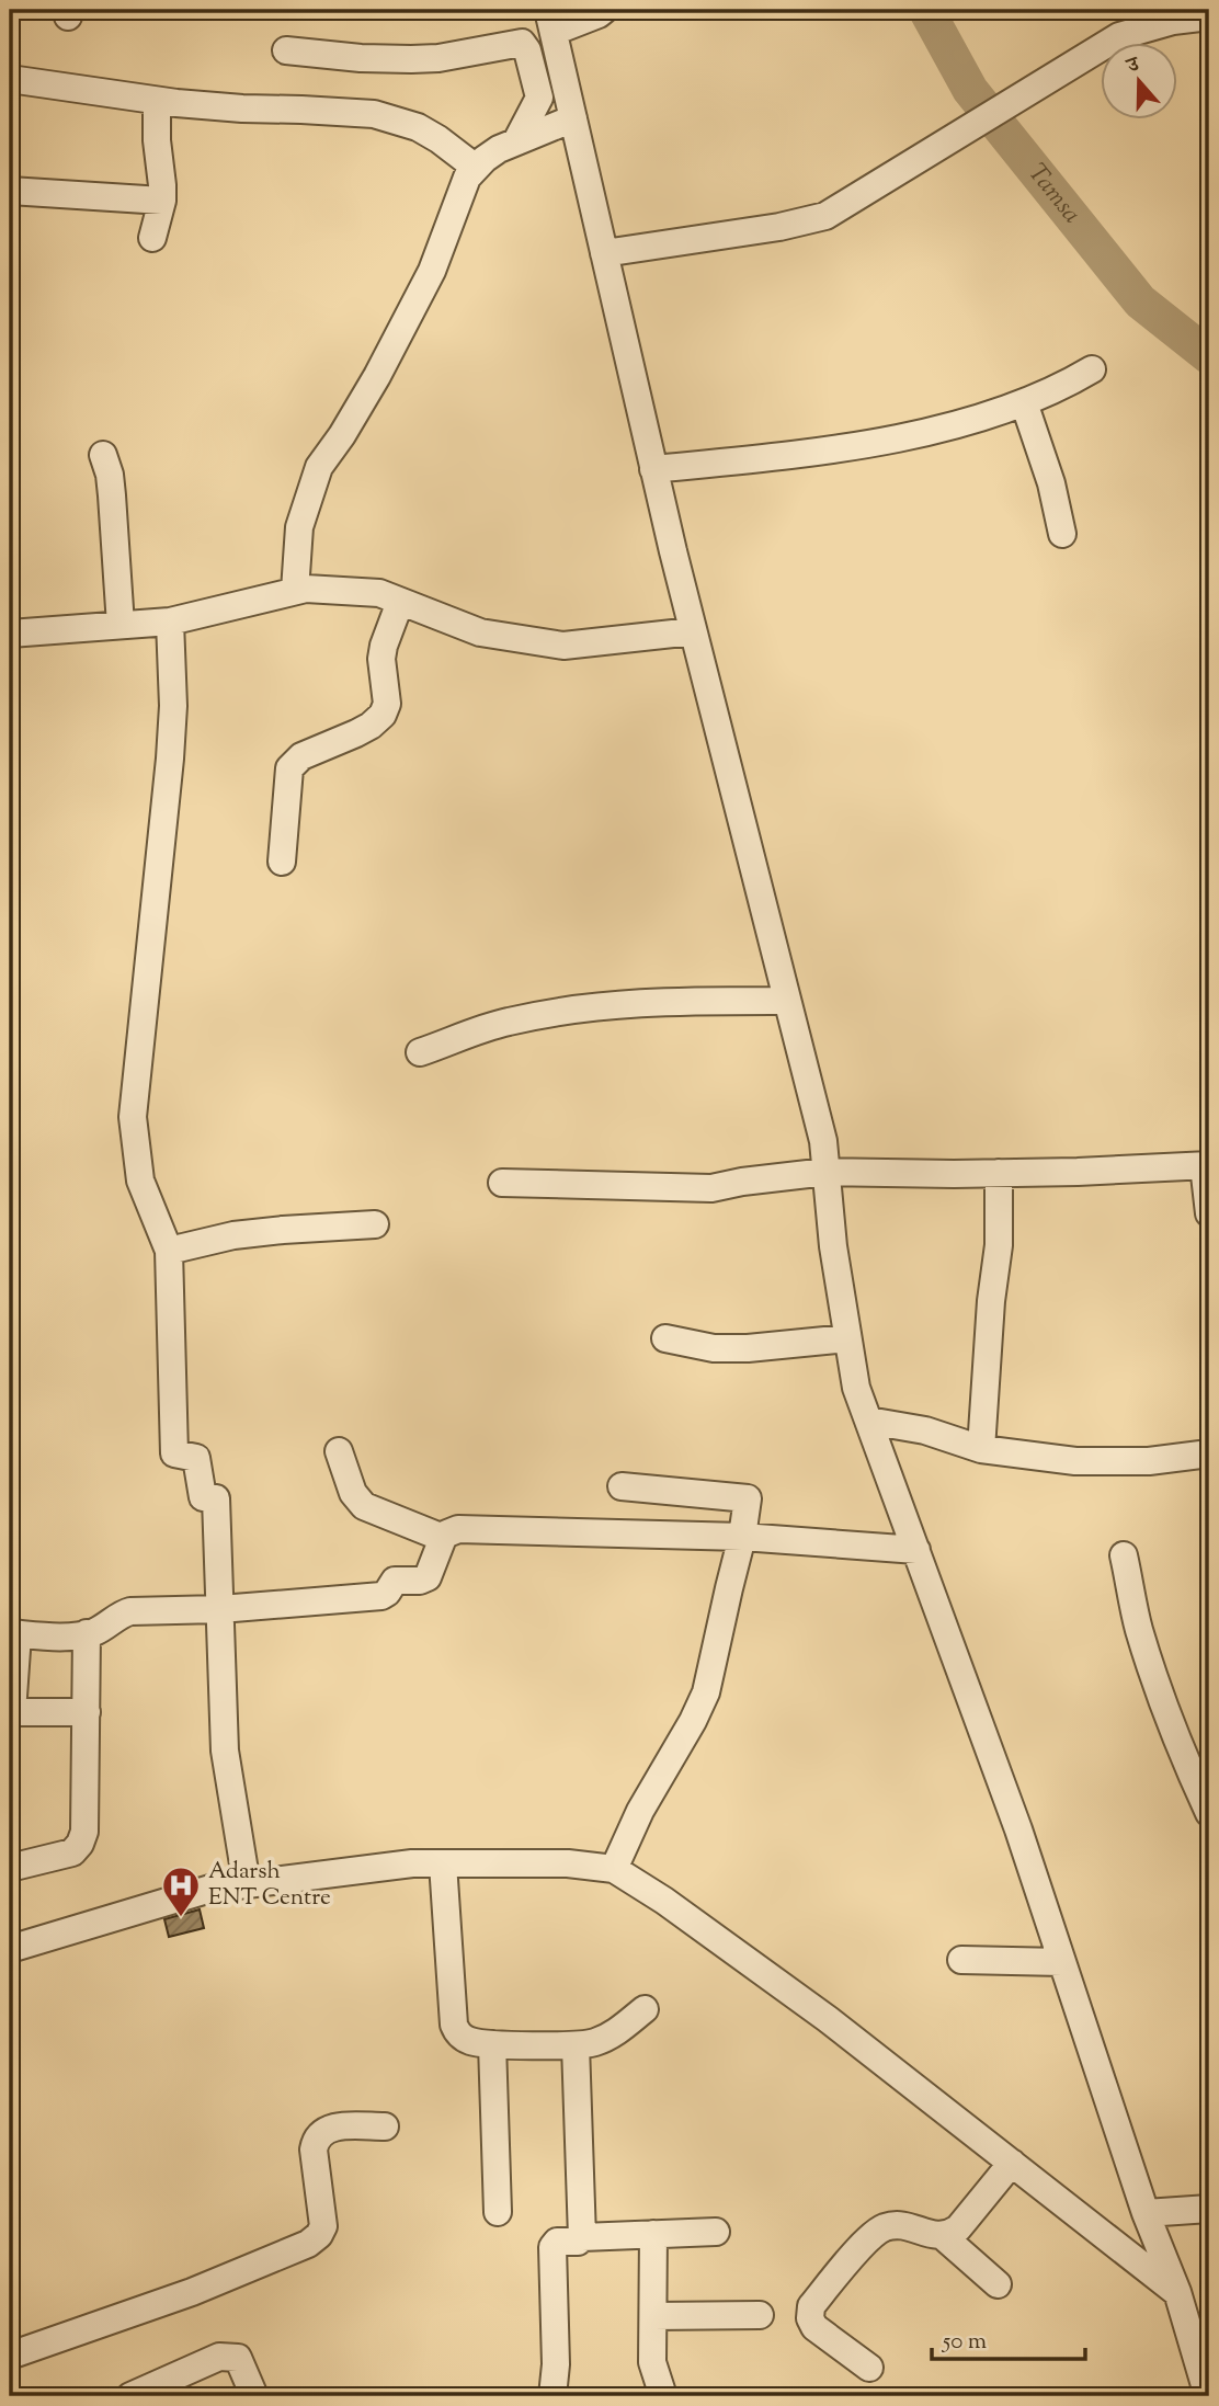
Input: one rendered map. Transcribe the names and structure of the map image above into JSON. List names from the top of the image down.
{
  "water": ["Tamsa"],
  "places": {
    "hospital": ["Adarsh ENT Centre"]
  },
  "scale_bar": "50 m",
  "north": "top"
}
